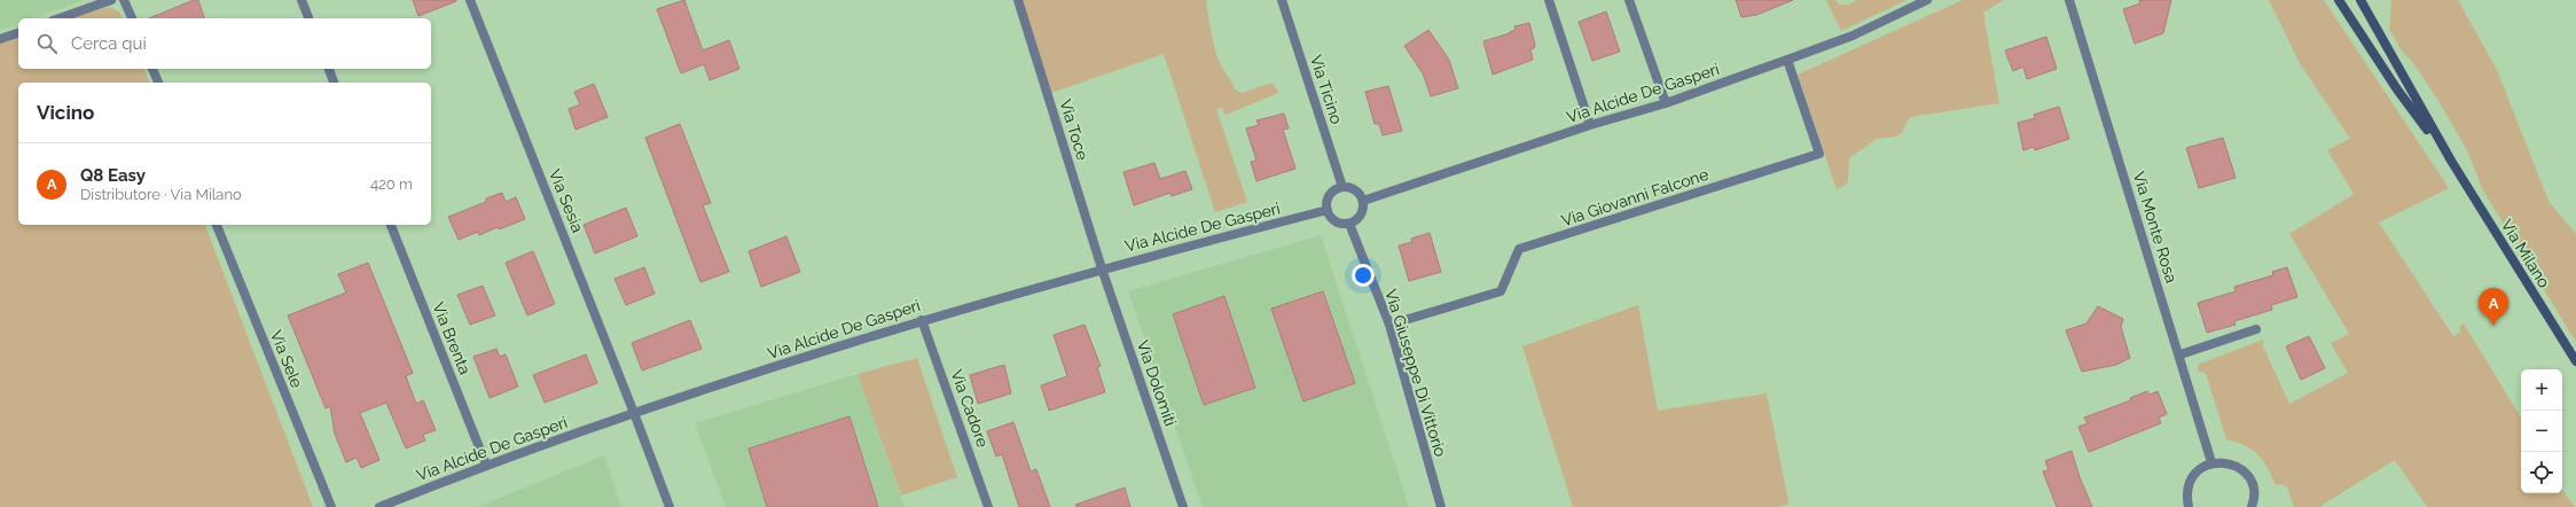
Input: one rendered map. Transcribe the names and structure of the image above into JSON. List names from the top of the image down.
{
  "streets": {
    "main road": ["Via Milano"],
    "street": [
      "Via Ticino",
      "Via Alcide De Gasperi",
      "Via Toce",
      "Via Giovanni Falcone",
      "Via Sesia",
      "Via Monte Rosa",
      "Via Brenta",
      "Via Sele",
      "Via Giuseppe Di Vittorio",
      "Via Dolomiti",
      "Via Cadore"
    ]
  },
  "crossings": [
    ["Via Ticino", "Via Alcide De Gasperi"],
    ["Via Ticino", "Via Giuseppe Di Vittorio"],
    ["Via Alcide De Gasperi", "Via Toce"],
    ["Via Alcide De Gasperi", "Via Giovanni Falcone"],
    ["Via Alcide De Gasperi", "Via Sesia"],
    ["Via Alcide De Gasperi", "Via Brenta"],
    ["Via Alcide De Gasperi", "Via Giuseppe Di Vittorio"],
    ["Via Alcide De Gasperi", "Via Dolomiti"],
    ["Via Alcide De Gasperi", "Via Cadore"],
    ["Via Toce", "Via Dolomiti"],
    ["Via Giovanni Falcone", "Via Giuseppe Di Vittorio"]
  ],
  "page": {
    "search": "Cerca qui",
    "heading": "Vicino",
    "list": [
      {
        "mark": "A",
        "name": "Q8 Easy",
        "note": "Distributore · Via Milano",
        "value": "420 m"
      }
    ],
    "pins": "A",
    "map_buttons": ["+", "−"]
  }
}
